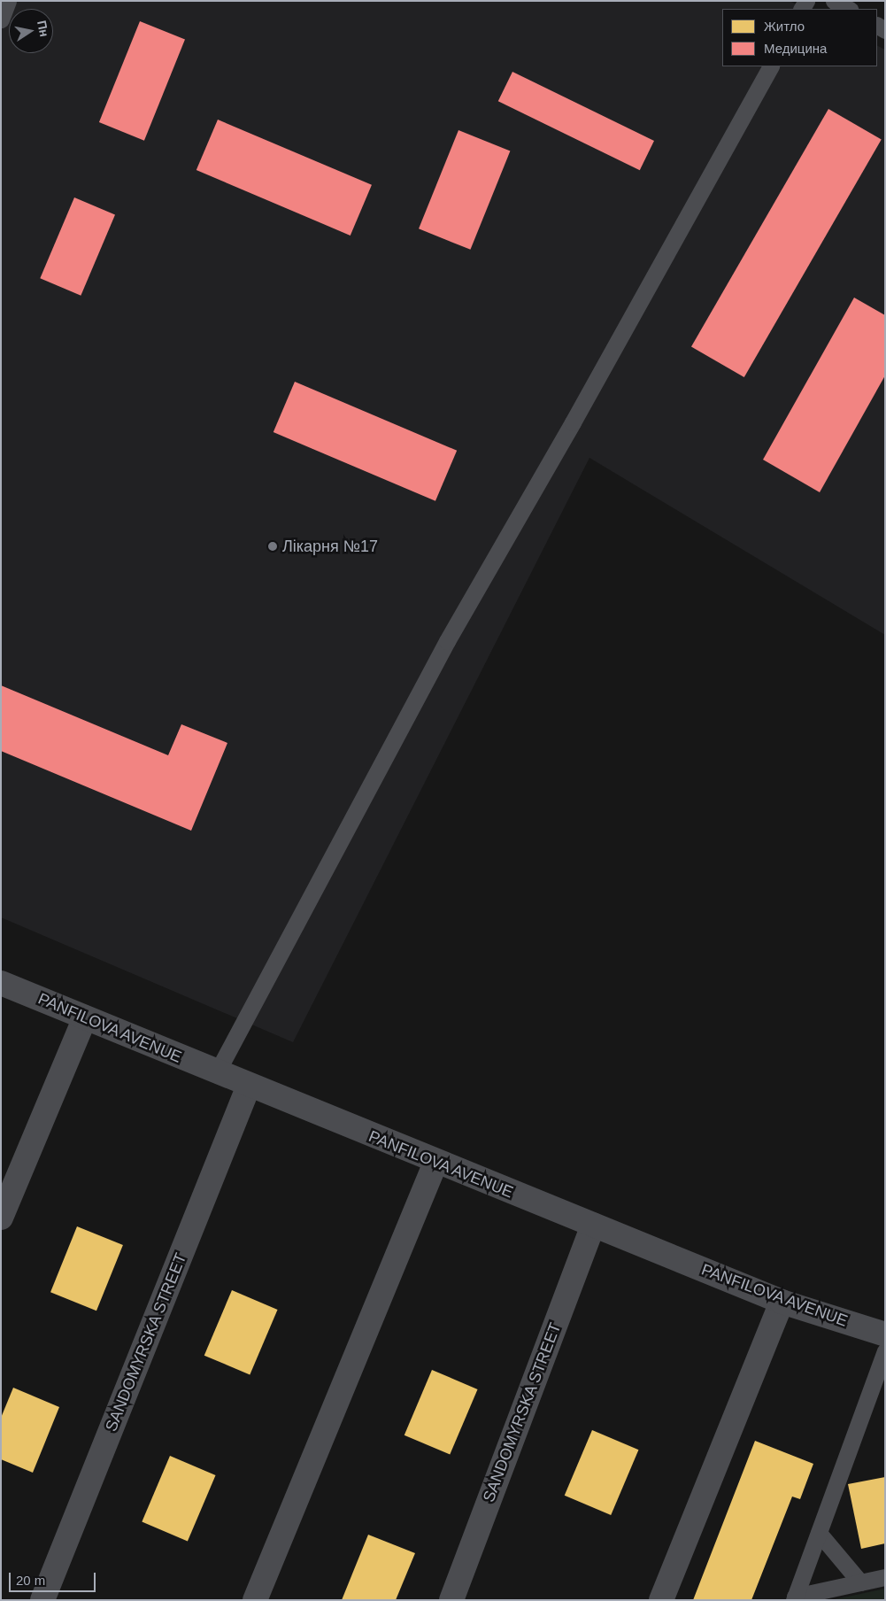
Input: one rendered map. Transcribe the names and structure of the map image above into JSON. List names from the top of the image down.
{
  "streets": {
    "street": ["PANFILOVA AVENUE", "SANDOMYRSKA STREET"]
  },
  "crossings": [
    ["PANFILOVA AVENUE", "SANDOMYRSKA STREET"]
  ],
  "places": ["Лікарня №17"],
  "legend": ["Житло", "Медицина"],
  "scale_bar": "20 m",
  "north": "right"
}
